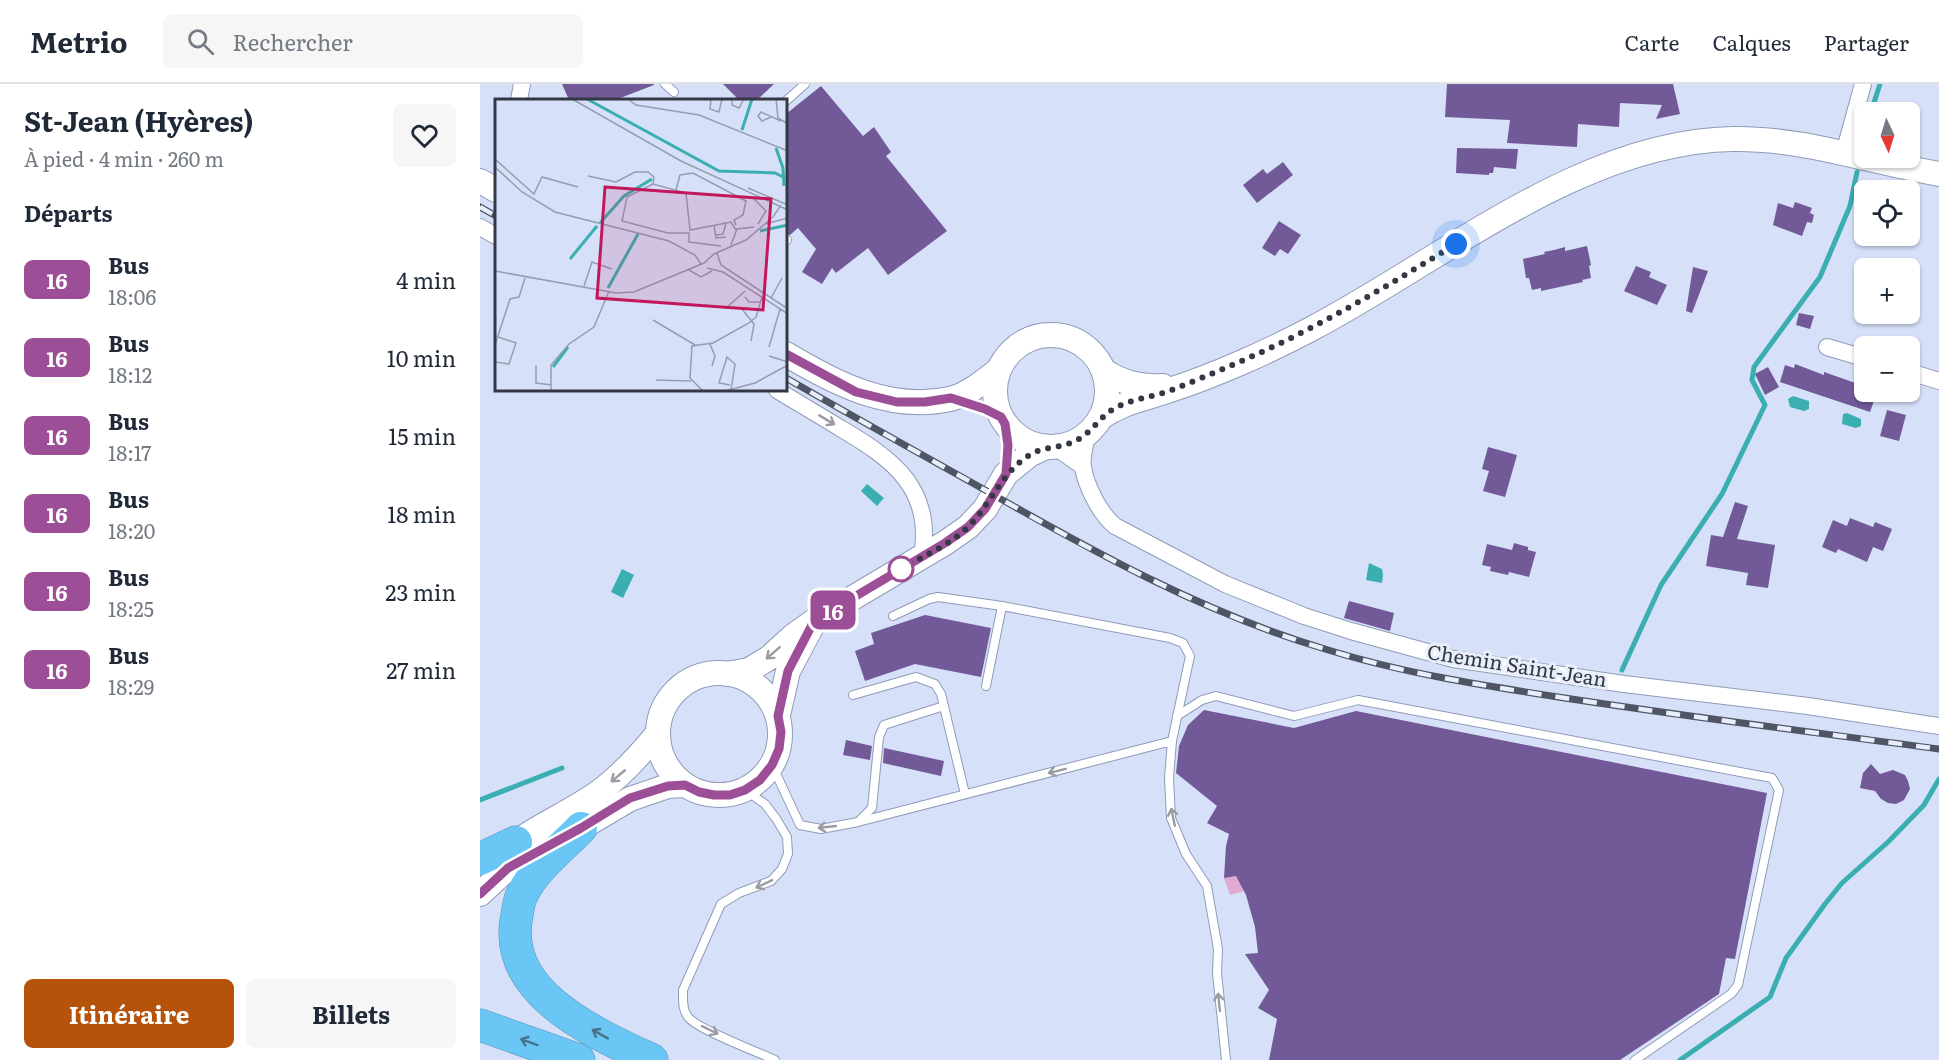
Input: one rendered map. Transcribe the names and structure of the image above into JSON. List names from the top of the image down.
{
  "streets": {
    "street": ["Chemin Saint-Jean"]
  },
  "lines": ["bus line 16"],
  "north": "bottom",
  "page": {
    "header": "Metrio",
    "search": "Rechercher",
    "nav": ["Carte", "Calques", "Partager"],
    "heading": [
      ["St-Jean (Hyères)", "À pied · 4 min · 260 m"],
      "Départs"
    ],
    "on_map": "16",
    "map_buttons": ["+", "−"],
    "list": [
      {
        "mark": "16",
        "name": "Bus",
        "note": "18:06",
        "value": "4 min"
      },
      {
        "mark": "16",
        "name": "Bus",
        "note": "18:12",
        "value": "10 min"
      },
      {
        "mark": "16",
        "name": "Bus",
        "note": "18:17",
        "value": "15 min"
      },
      {
        "mark": "16",
        "name": "Bus",
        "note": "18:20",
        "value": "18 min"
      },
      {
        "mark": "16",
        "name": "Bus",
        "note": "18:25",
        "value": "23 min"
      },
      {
        "mark": "16",
        "name": "Bus",
        "note": "18:29",
        "value": "27 min"
      }
    ],
    "buttons": ["Itinéraire", "Billets"]
  }
}
